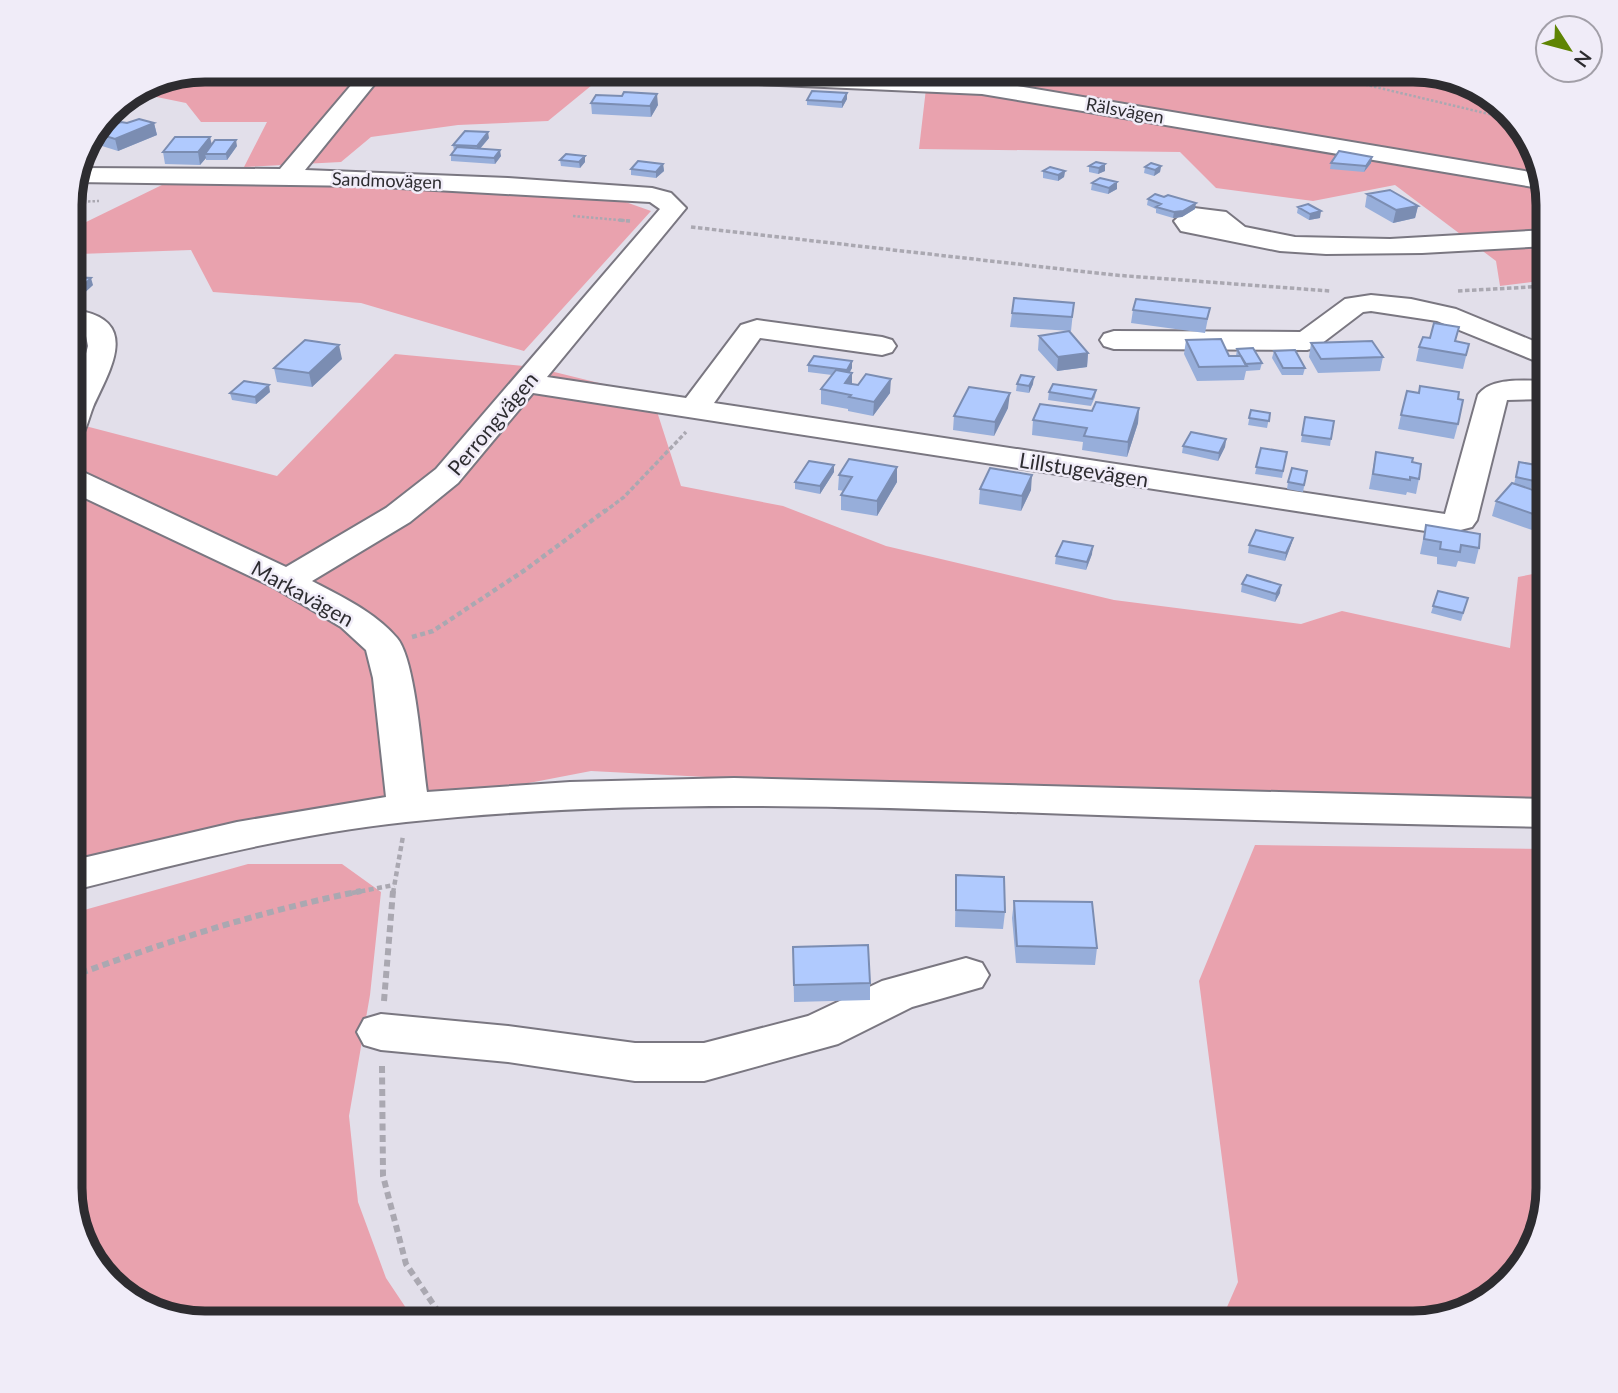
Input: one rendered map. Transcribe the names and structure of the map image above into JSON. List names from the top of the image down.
{
  "streets": {
    "street": [
      "Rälsvägen",
      "Sandmovägen",
      "Perrongvägen",
      "Lillstugevägen",
      "Markavägen"
    ]
  },
  "crossings": [
    ["Sandmovägen", "Perrongvägen"],
    ["Perrongvägen", "Lillstugevägen"],
    ["Perrongvägen", "Markavägen"]
  ],
  "north": "bottom right"
}
